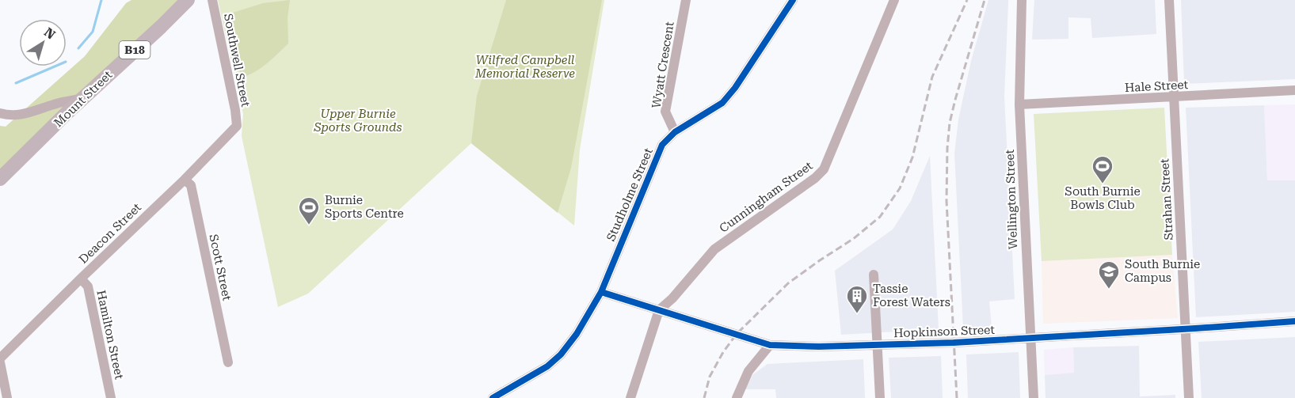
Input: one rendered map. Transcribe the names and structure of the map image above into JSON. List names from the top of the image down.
{
  "streets": {
    "highway": ["B18", "Mount Street"],
    "street": [
      "Southwell Street",
      "Wyatt Crescent",
      "Hale Street",
      "Studholme Street",
      "Cunningham Street",
      "Wellington Street",
      "Strahan Street",
      "Deacon Street",
      "Scott Street",
      "Hopkinson Street",
      "Hamilton Street"
    ]
  },
  "crossings": [
    ["Southwell Street", "Deacon Street"],
    ["Wyatt Crescent", "Studholme Street"],
    ["Hale Street", "Wellington Street"],
    ["Hale Street", "Strahan Street"],
    ["Studholme Street", "Hopkinson Street"],
    ["Cunningham Street", "Hopkinson Street"],
    ["Wellington Street", "Hopkinson Street"],
    ["Strahan Street", "Hopkinson Street"],
    ["Deacon Street", "Scott Street"],
    ["Deacon Street", "Hamilton Street"]
  ],
  "parks": ["Wilfred Campbell Memorial Reserve", "Upper Burnie Sports Grounds"],
  "places": {
    "sports": ["South Burnie Bowls Club", "Burnie Sports Centre"],
    "school or university": ["South Burnie Campus"],
    "building": ["Tassie Forest Waters"]
  },
  "north": "top right"
}
